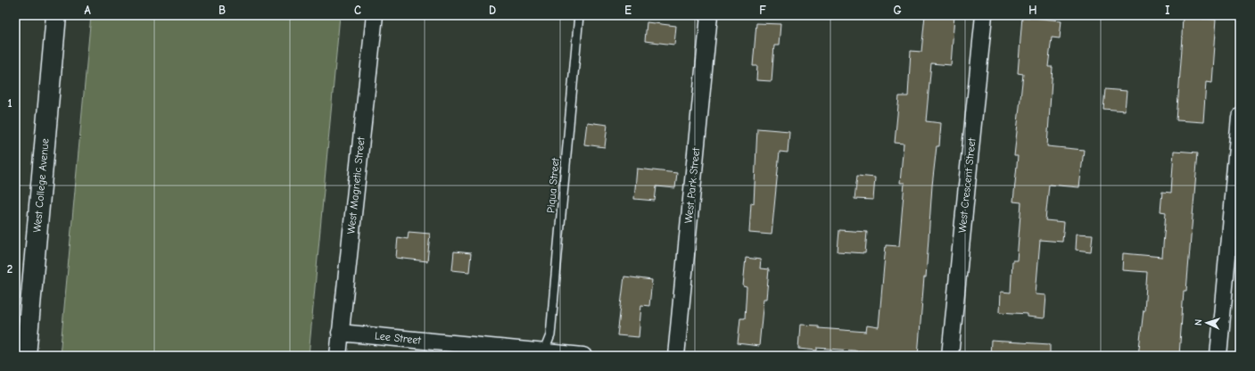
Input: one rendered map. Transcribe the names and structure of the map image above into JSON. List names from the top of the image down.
{
  "streets": {
    "street": [
      "West College Avenue",
      "West Magnetic Street",
      "West Park Street",
      "West Crescent Street",
      "Lee Street"
    ],
    "lane": ["Piqua Street"]
  },
  "crossings": [
    ["West Magnetic Street", "Lee Street"],
    ["Piqua Street", "Lee Street"]
  ],
  "north": "left",
  "grid": {
    "columns": [
      "A",
      "B",
      "C",
      "D",
      "E",
      "F",
      "G",
      "H",
      "I"
    ],
    "rows": ["1", "2"]
  }
}
